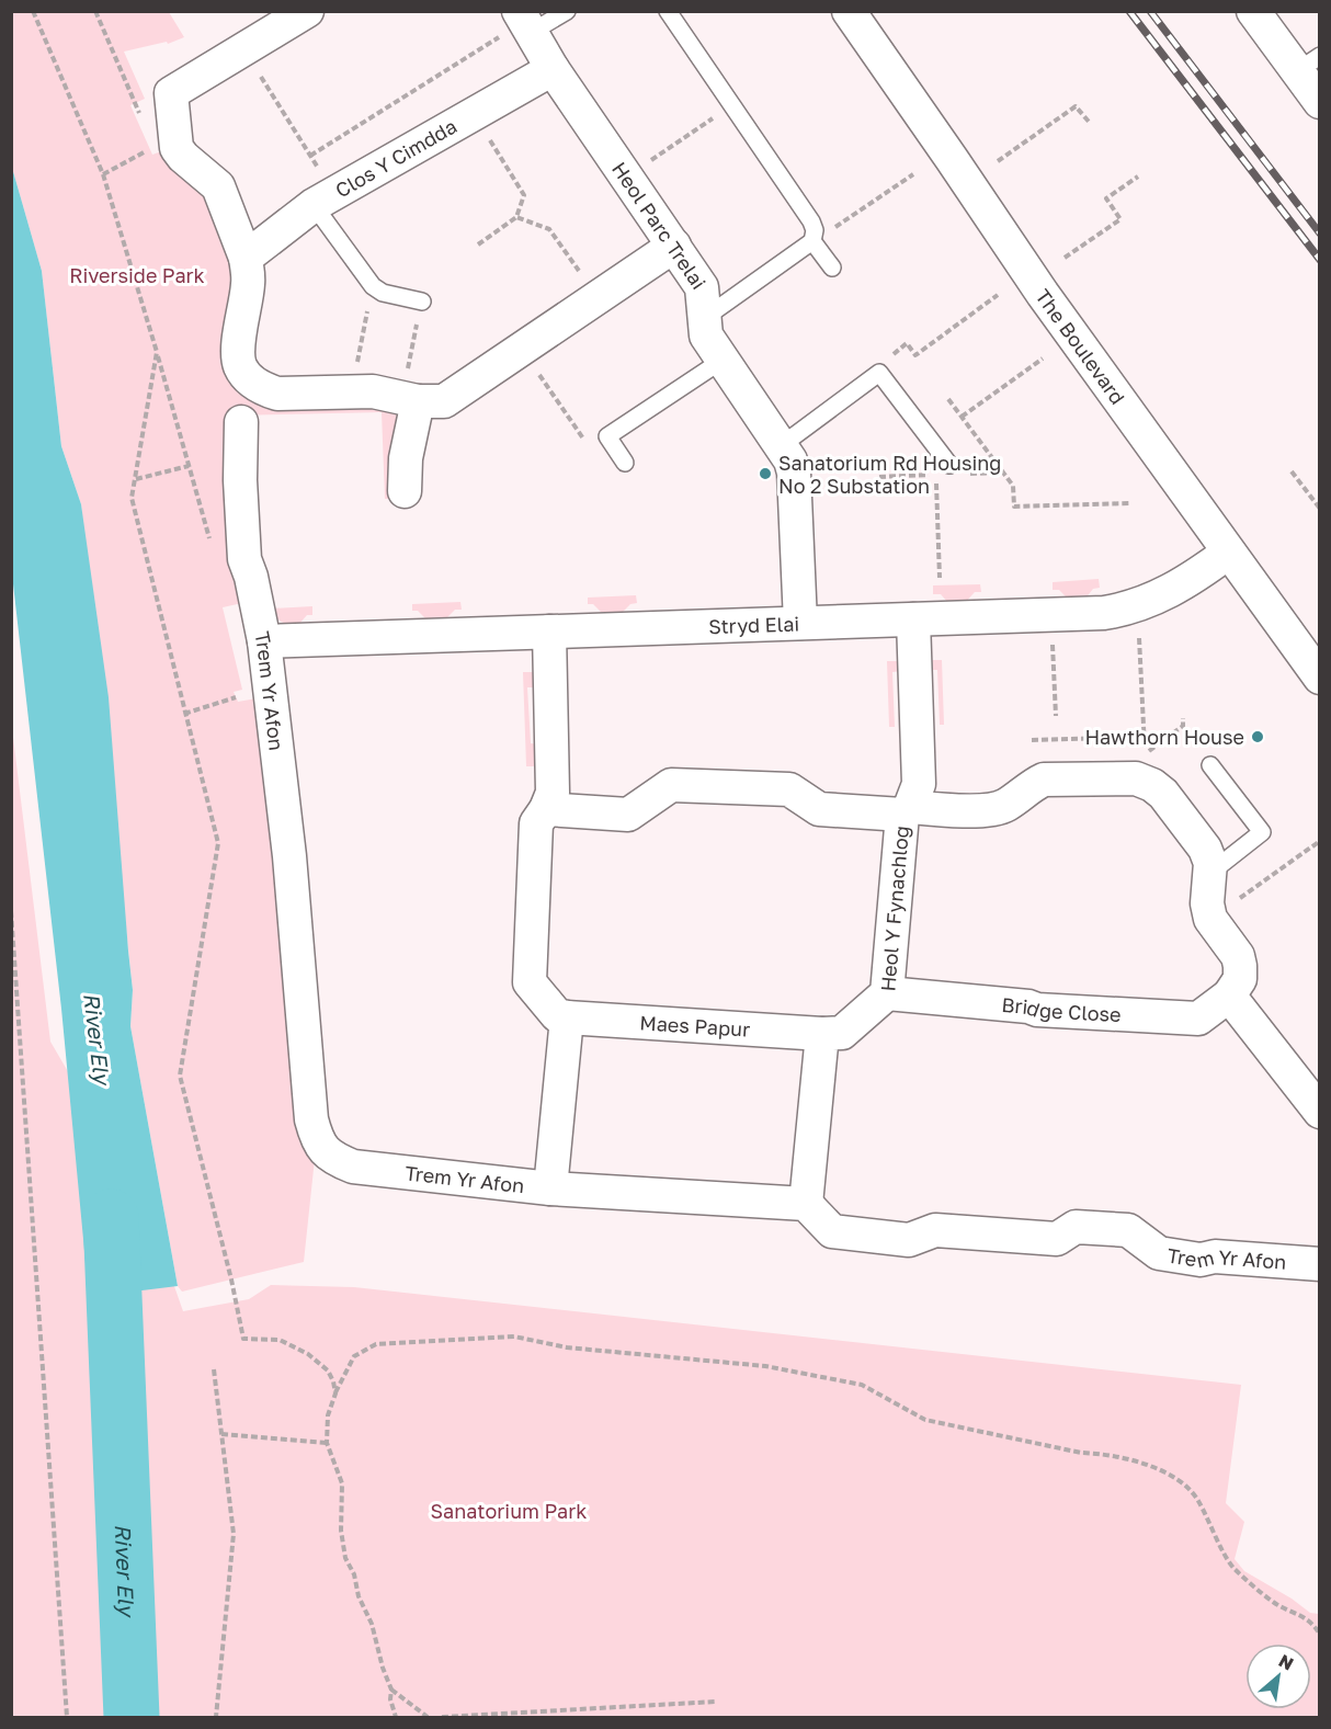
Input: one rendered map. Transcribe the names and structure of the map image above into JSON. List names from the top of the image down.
{
  "streets": {
    "street": [
      "Clos Y Cimdda",
      "Heol Parc Trelai",
      "The Boulevard",
      "Stryd Elai",
      "Trem Yr Afon",
      "Heol Y Fynachlog",
      "Bridge Close",
      "Maes Papur"
    ]
  },
  "crossings": [
    ["Clos Y Cimdda", "Heol Parc Trelai"],
    ["Heol Parc Trelai", "Stryd Elai"],
    ["The Boulevard", "Stryd Elai"],
    ["Stryd Elai", "Trem Yr Afon"],
    ["Stryd Elai", "Heol Y Fynachlog"],
    ["Heol Y Fynachlog", "Bridge Close"],
    ["Heol Y Fynachlog", "Maes Papur"]
  ],
  "water": ["River Ely"],
  "parks": ["Riverside Park", "Sanatorium Park"],
  "places": ["Sanatorium Rd Housing No 2 Substation", "Hawthorn House"],
  "north": "top right"
}
